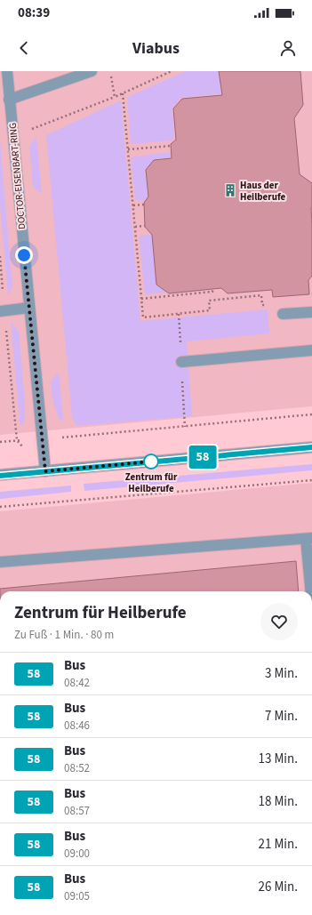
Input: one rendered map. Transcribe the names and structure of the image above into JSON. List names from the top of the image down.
{
  "streets": {
    "street": ["DOCTOR-EISENBART-RING"]
  },
  "places": {
    "building": ["Haus der Heilberufe"],
    "other": ["Zentrum für Heilberufe"]
  },
  "lines": ["bus line 58"],
  "page": {
    "status": "08:39",
    "header": "Viabus",
    "on_map": "58",
    "heading": ["Zentrum für Heilberufe", "Zu Fuß · 1 Min. · 80 m"],
    "list": [
      {
        "mark": "58",
        "name": "Bus",
        "note": "08:42",
        "value": "3 Min."
      },
      {
        "mark": "58",
        "name": "Bus",
        "note": "08:46",
        "value": "7 Min."
      },
      {
        "mark": "58",
        "name": "Bus",
        "note": "08:52",
        "value": "13 Min."
      },
      {
        "mark": "58",
        "name": "Bus",
        "note": "08:57",
        "value": "18 Min."
      },
      {
        "mark": "58",
        "name": "Bus",
        "note": "09:00",
        "value": "21 Min."
      },
      {
        "mark": "58",
        "name": "Bus",
        "note": "09:05",
        "value": "26 Min."
      }
    ]
  }
}
